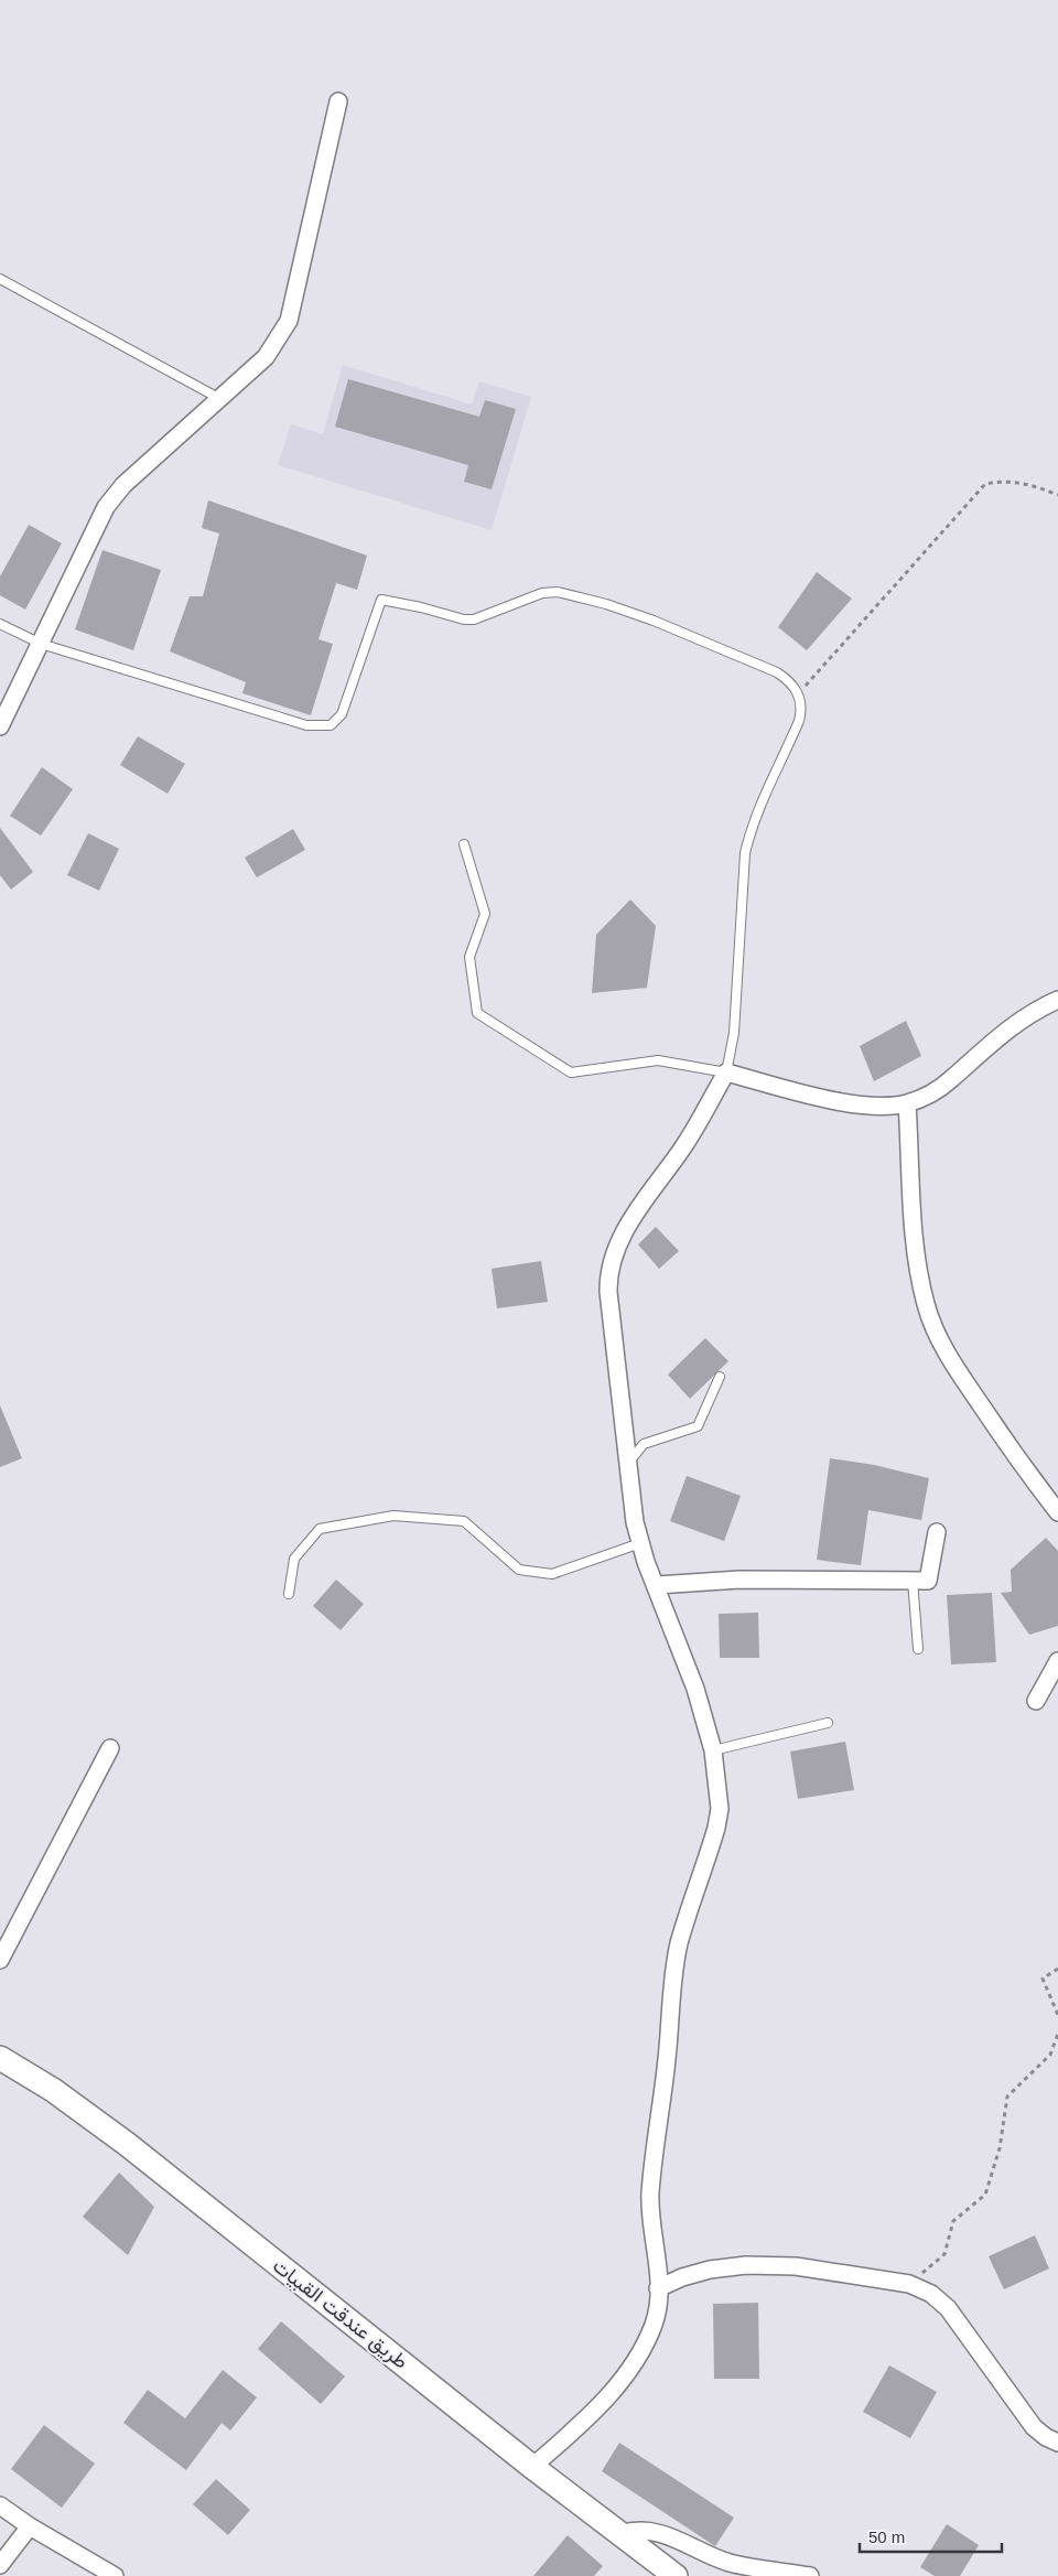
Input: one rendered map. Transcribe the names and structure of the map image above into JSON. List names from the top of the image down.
{
  "streets": {
    "main road": ["طريق عندقت القبيات"]
  },
  "scale_bar": "50 m"
}
